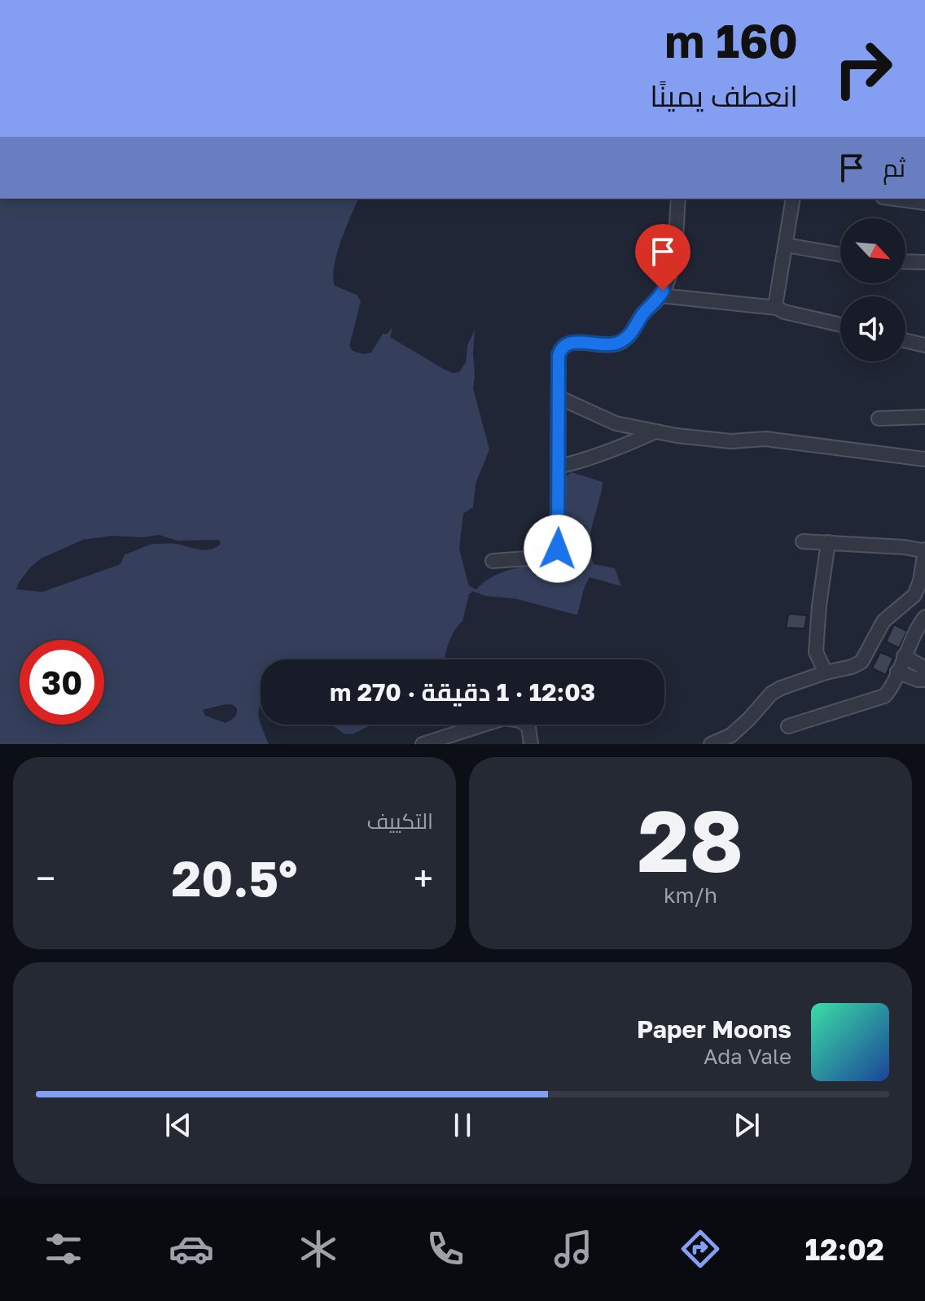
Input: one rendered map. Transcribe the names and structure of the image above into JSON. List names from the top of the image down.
{
  "north": "bottom right",
  "page": {
    "turn": ["160 m", "انعطف يمينًا"],
    "then": "ثم",
    "limit": "30",
    "trip": "12:03 · 1 دقيقة · 270 m",
    "tile": [
      ["28", "km/h"],
      "التكييف"
    ],
    "heat": ["−", "20.5°", "+"],
    "song": ["Paper Moons", "Ada Vale"],
    "tabs": "12:02"
  }
}
